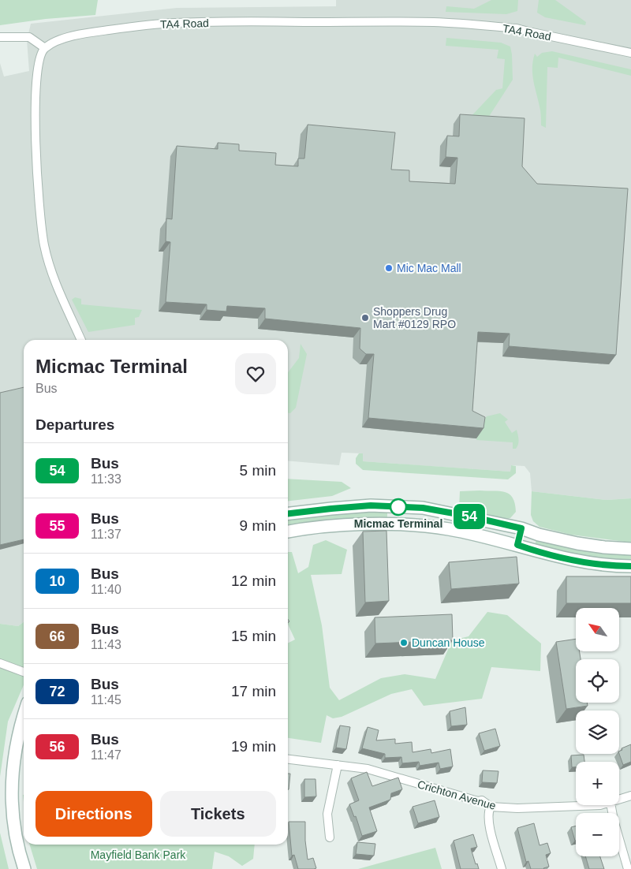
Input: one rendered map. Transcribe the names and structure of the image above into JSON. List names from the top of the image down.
{
  "streets": {
    "street": ["TA4 Road", "Crichton Avenue"]
  },
  "parks": ["Mayfield Bank Park"],
  "places": [
    "Mic Mac Mall",
    "Shoppers Drug Mart #0129 RPO",
    "Micmac Terminal",
    "Duncan House"
  ],
  "lines": ["bus line 54"],
  "north": "top left",
  "page": {
    "on_map": "54",
    "heading": [
      ["Micmac Terminal", "Bus"],
      "Departures"
    ],
    "list": [
      {
        "mark": "54",
        "name": "Bus",
        "note": "11:33",
        "value": "5 min"
      },
      {
        "mark": "55",
        "name": "Bus",
        "note": "11:37",
        "value": "9 min"
      },
      {
        "mark": "10",
        "name": "Bus",
        "note": "11:40",
        "value": "12 min"
      },
      {
        "mark": "66",
        "name": "Bus",
        "note": "11:43",
        "value": "15 min"
      },
      {
        "mark": "72",
        "name": "Bus",
        "note": "11:45",
        "value": "17 min"
      },
      {
        "mark": "56",
        "name": "Bus",
        "note": "11:47",
        "value": "19 min"
      }
    ],
    "map_buttons": ["+", "−"],
    "buttons": ["Directions", "Tickets"]
  }
}
